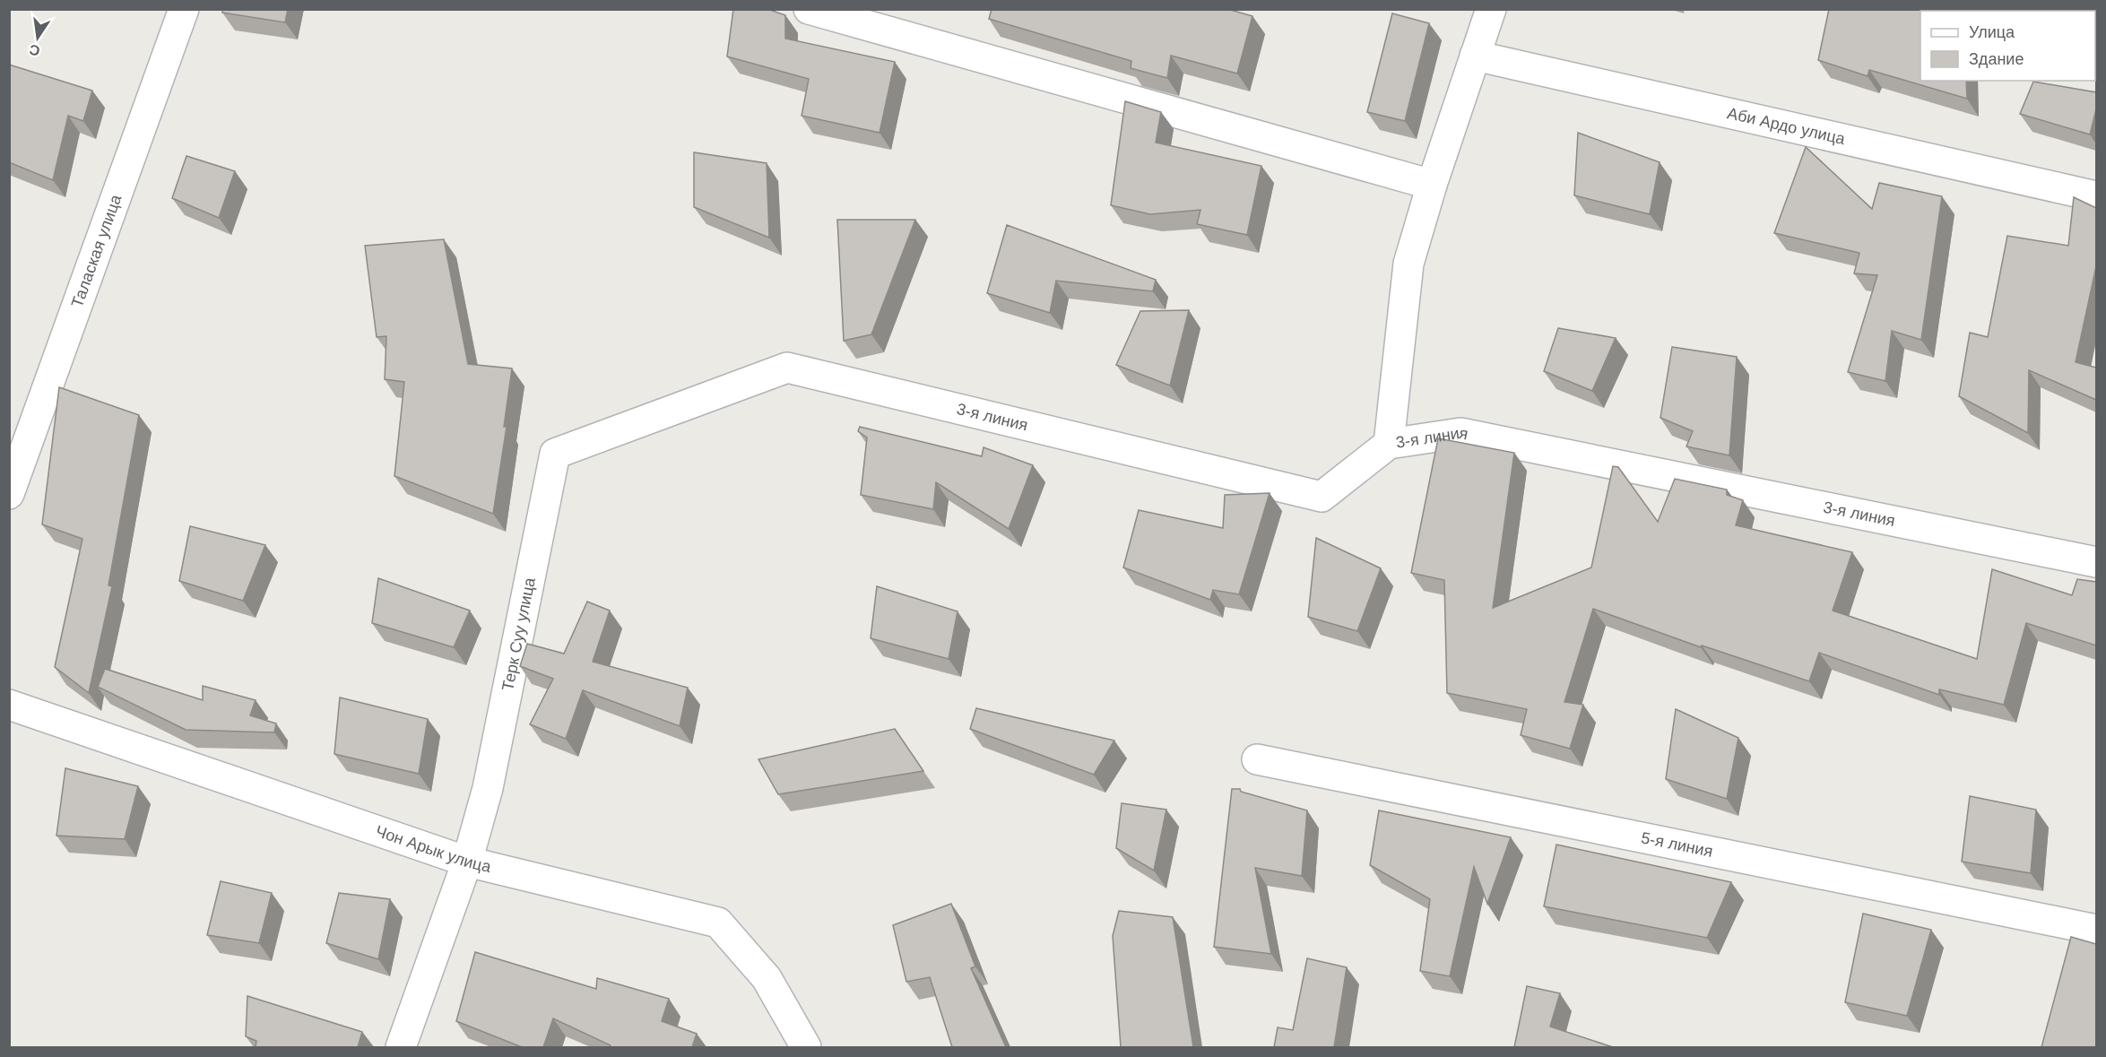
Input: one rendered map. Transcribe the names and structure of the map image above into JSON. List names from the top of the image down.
{
  "streets": {
    "street": [
      "Аби Ардо улица",
      "Талаская улица",
      "3-я линия",
      "Терк Суу улица",
      "5-я линия",
      "Чон Арык улица"
    ]
  },
  "crossings": [
    ["3-я линия", "Терк Суу улица"],
    ["Терк Суу улица", "Чон Арык улица"]
  ],
  "legend": ["Улица", "Здание"],
  "north": "bottom"
}
